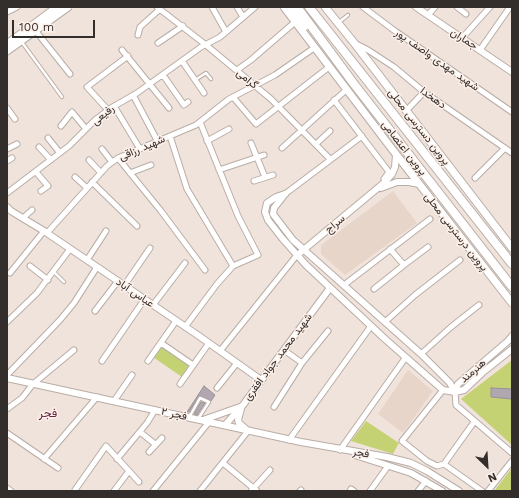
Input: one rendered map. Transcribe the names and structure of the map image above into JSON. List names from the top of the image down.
{
  "streets": {
    "main road": ["پروین دسترسی محلی", "پروین اعتصامی", "پروین درسترسی محلی"],
    "street": [
      "جماران",
      "شهید مهدی واصف پور",
      "گرامی",
      "دهخدا",
      "رفیعی",
      "شهید رزاقی",
      "سراج",
      "عباس آباد",
      "شهید محمد جواد افقری",
      "هنرمند",
      "فجر ۲",
      "فجر"
    ]
  },
  "crossings": [
    ["گرامی", "رفیعی"],
    ["گرامی", "شهید رزاقی"],
    ["دهخدا", "پروین دسترسی محلی"],
    ["شهید رزاقی", "پروین درسترسی محلی"],
    ["شهید رزاقی", "عباس آباد"],
    ["سراج", "پروین درسترسی محلی"],
    ["عباس آباد", "شهید محمد جواد افقری"],
    ["شهید محمد جواد افقری", "فجر ۲"],
    ["فجر ۲", "فجر"]
  ],
  "districts": ["فجر"],
  "scale_bar": "100 m",
  "north": "bottom right"
}
